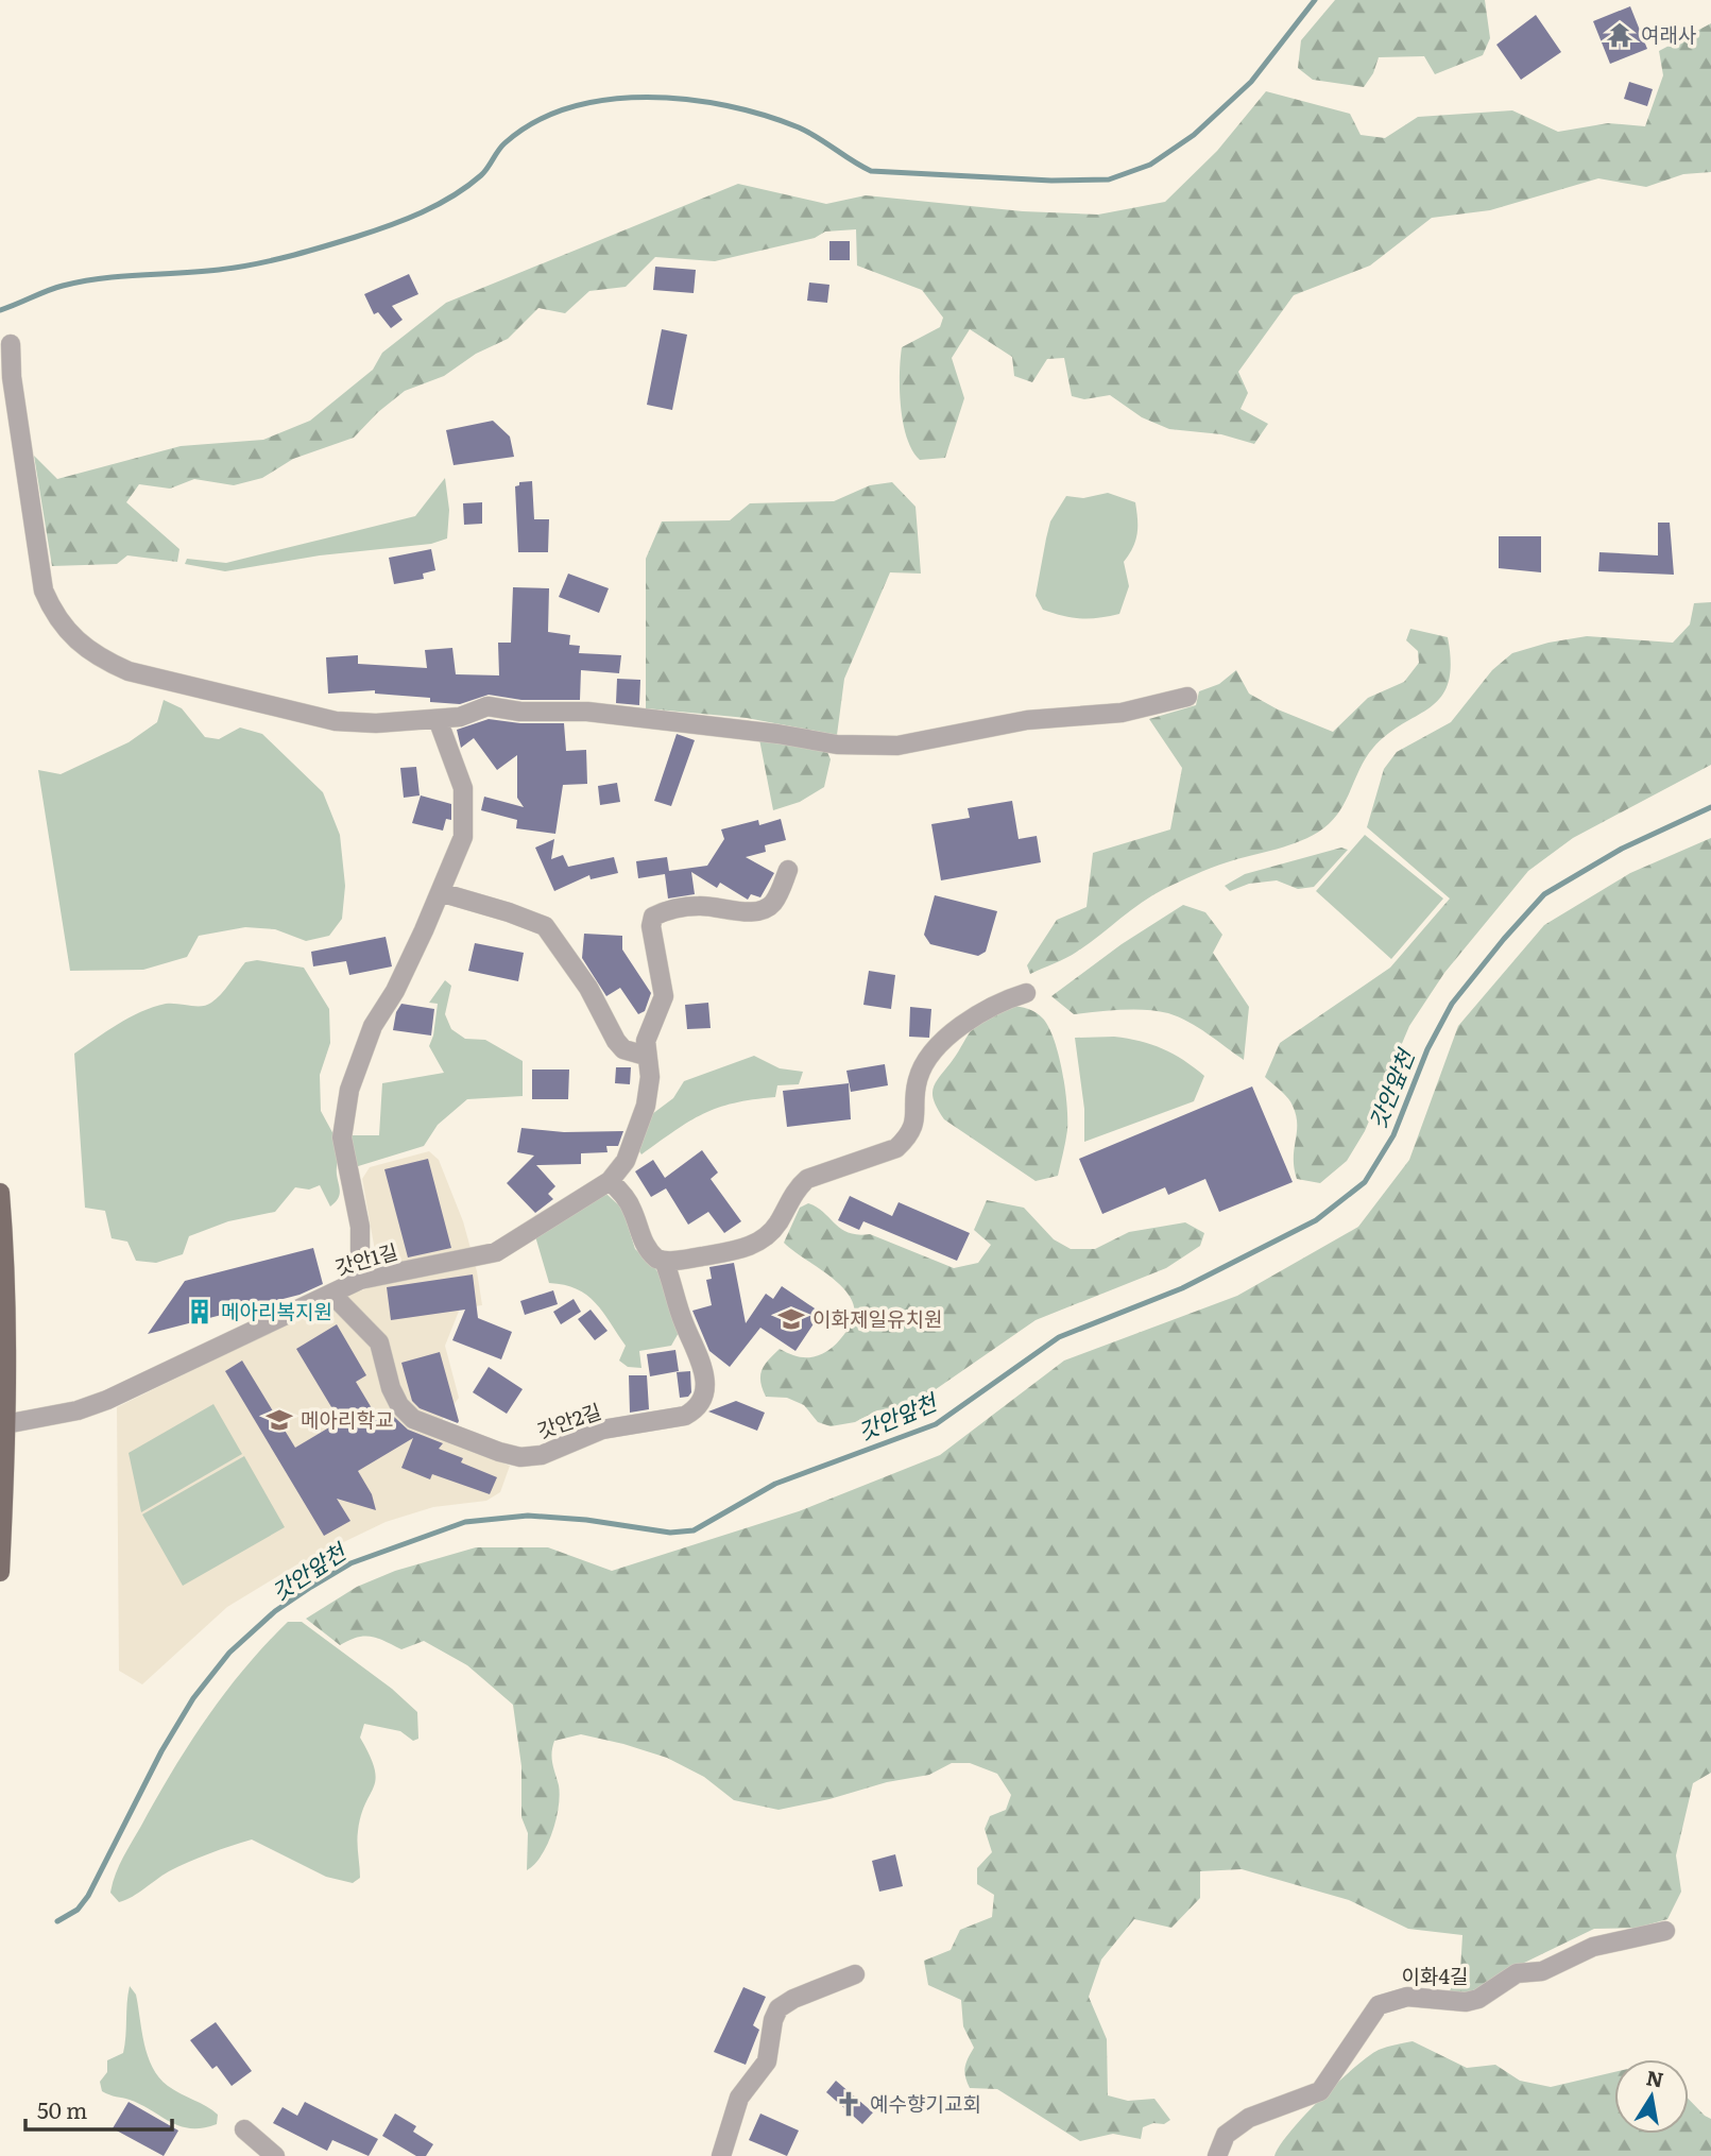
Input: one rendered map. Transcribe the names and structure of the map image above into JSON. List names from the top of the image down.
{
  "streets": {
    "street": ["갓안1길", "갓안2길", "이화4길"]
  },
  "crossings": [
    ["갓안1길", "갓안2길"]
  ],
  "water": ["갓안앞천"],
  "places": {
    "temple": ["여래사"],
    "building": ["메아리복지원"],
    "school or university": ["이화제일유치원", "메아리학교"],
    "church": ["예수향기교회"]
  },
  "scale_bar": "50 m",
  "north": "top"
}
